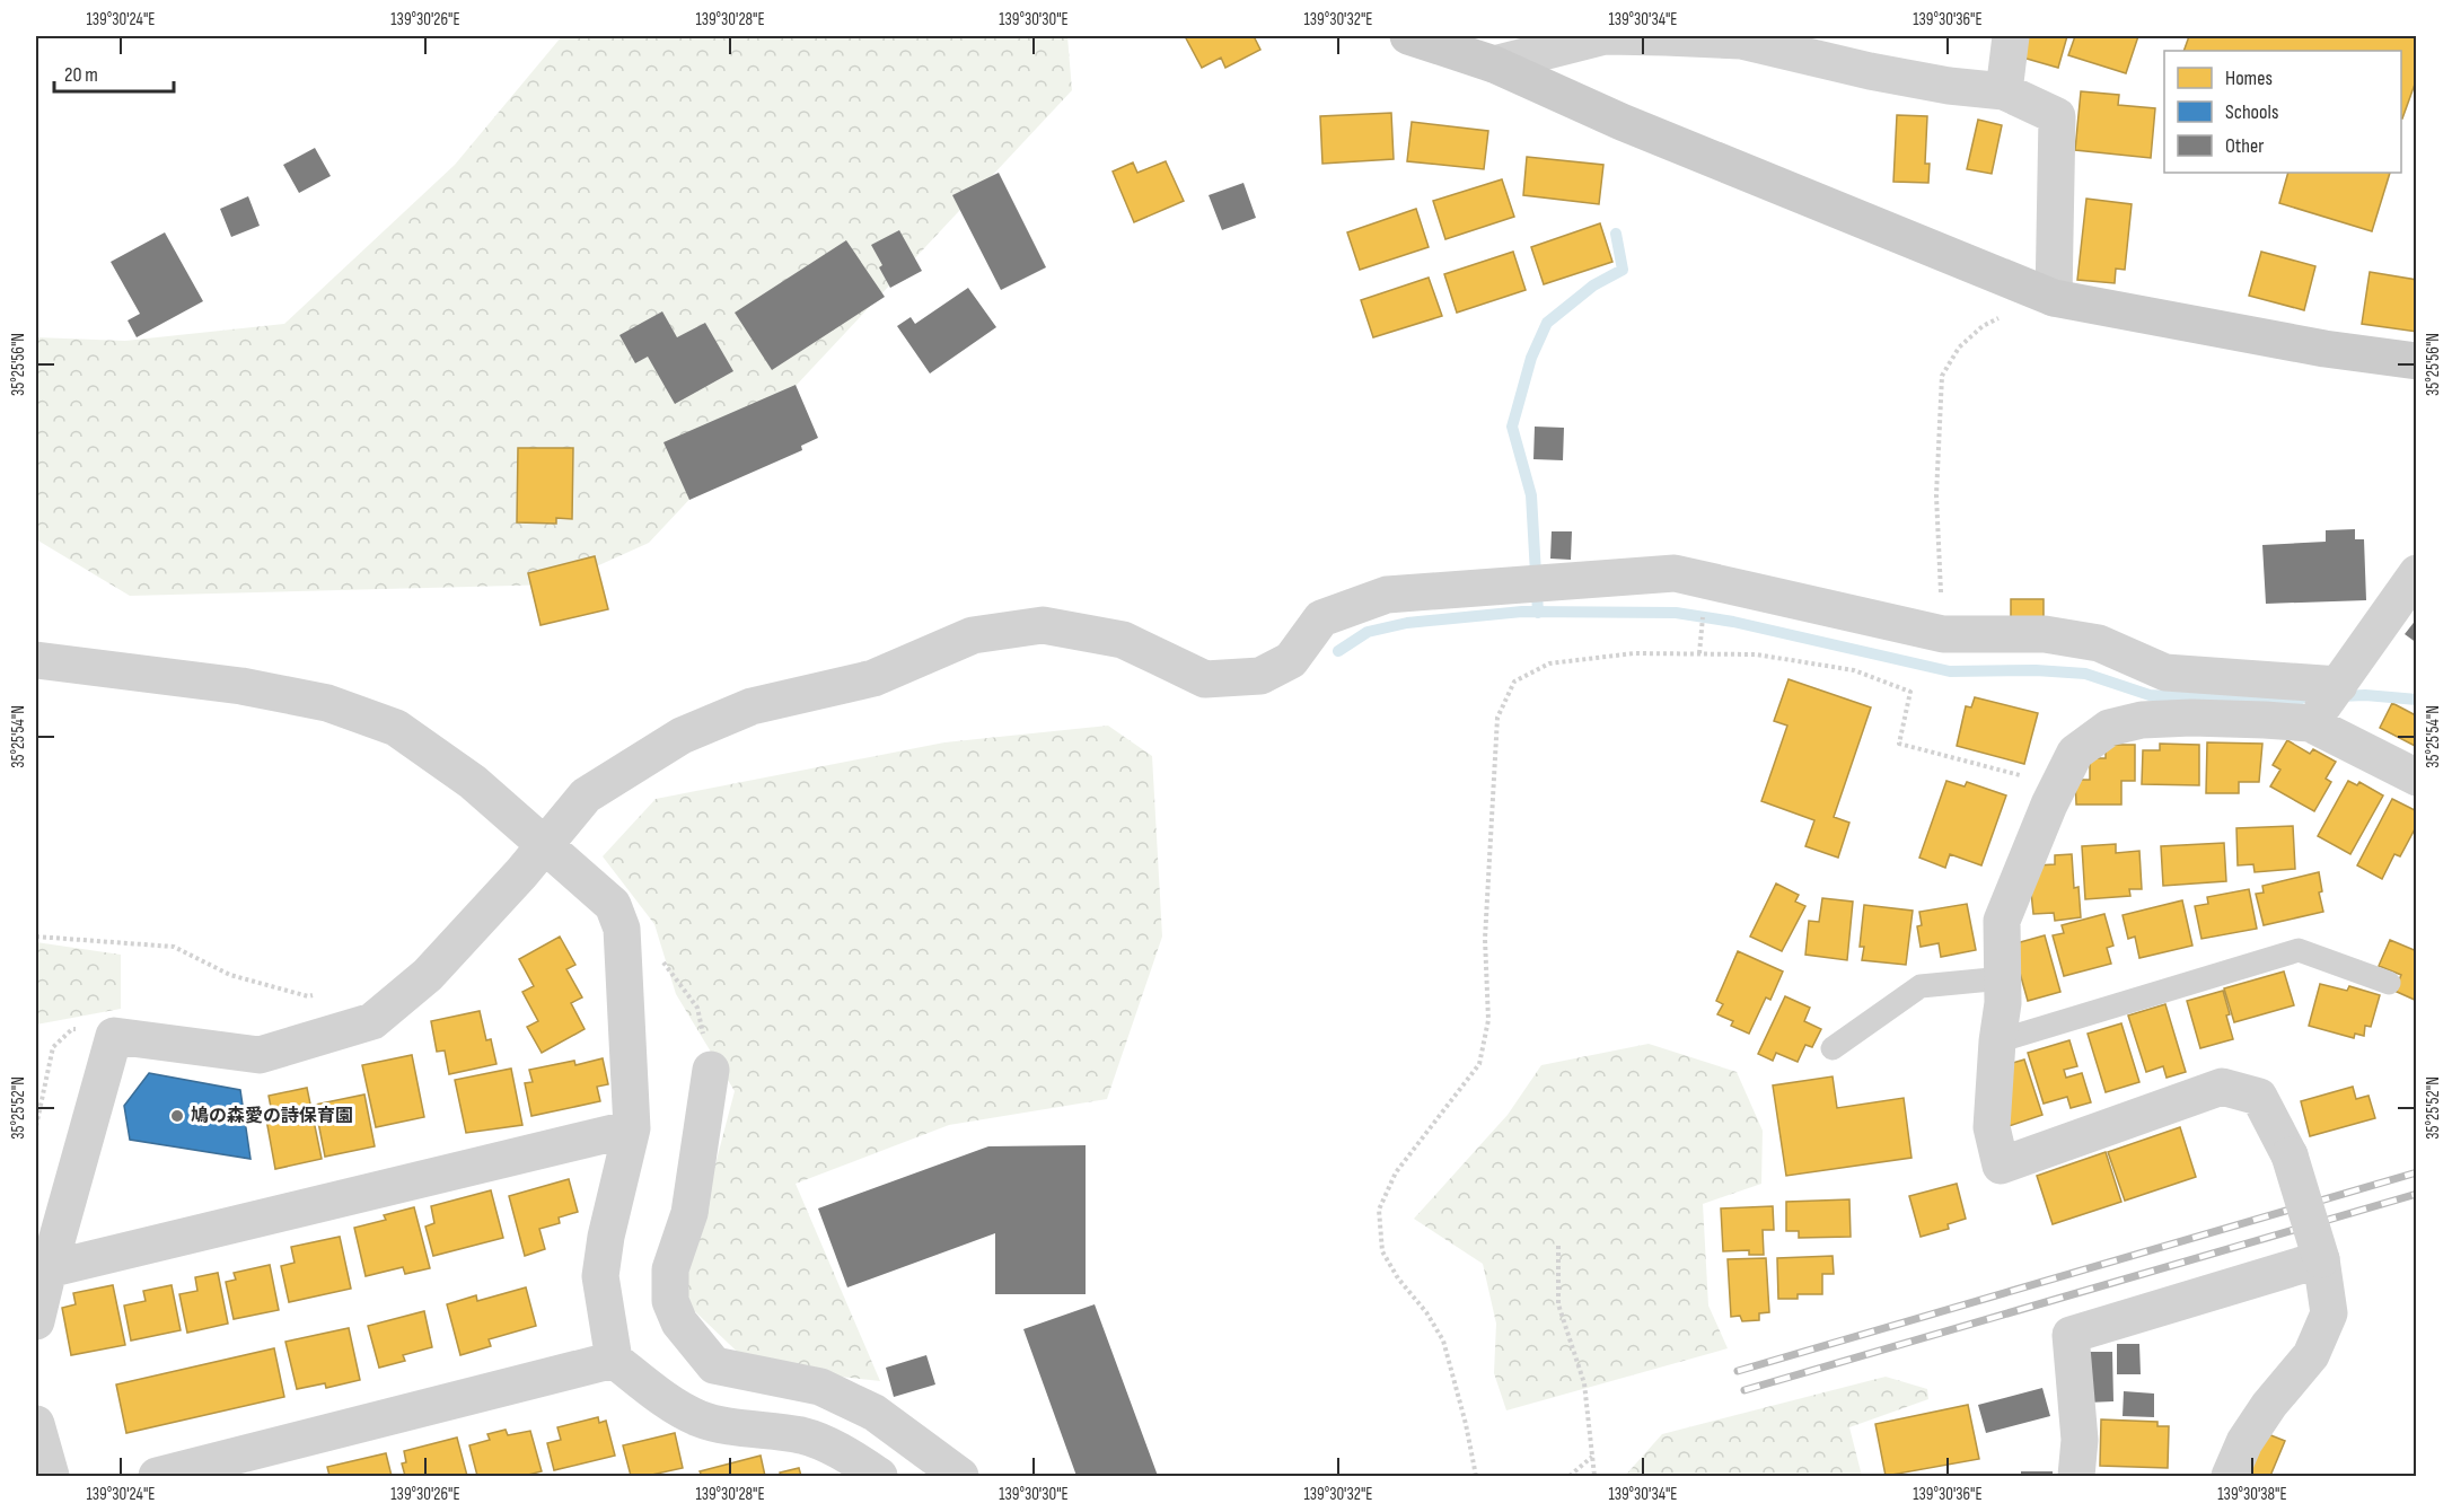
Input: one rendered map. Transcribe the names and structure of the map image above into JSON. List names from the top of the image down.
{
  "places": ["鳩の森愛の詩保育園"],
  "legend": ["Homes", "Schools", "Other"],
  "scale_bar": "20 m",
  "coordinates": [
    "139°30'24\"E",
    "139°30'26\"E",
    "139°30'28\"E",
    "139°30'30\"E",
    "139°30'32\"E",
    "139°30'34\"E",
    "139°30'36\"E",
    "35°25'56\"N",
    "35°25'54\"N",
    "35°25'52\"N",
    "139°30'38\"E"
  ]
}
